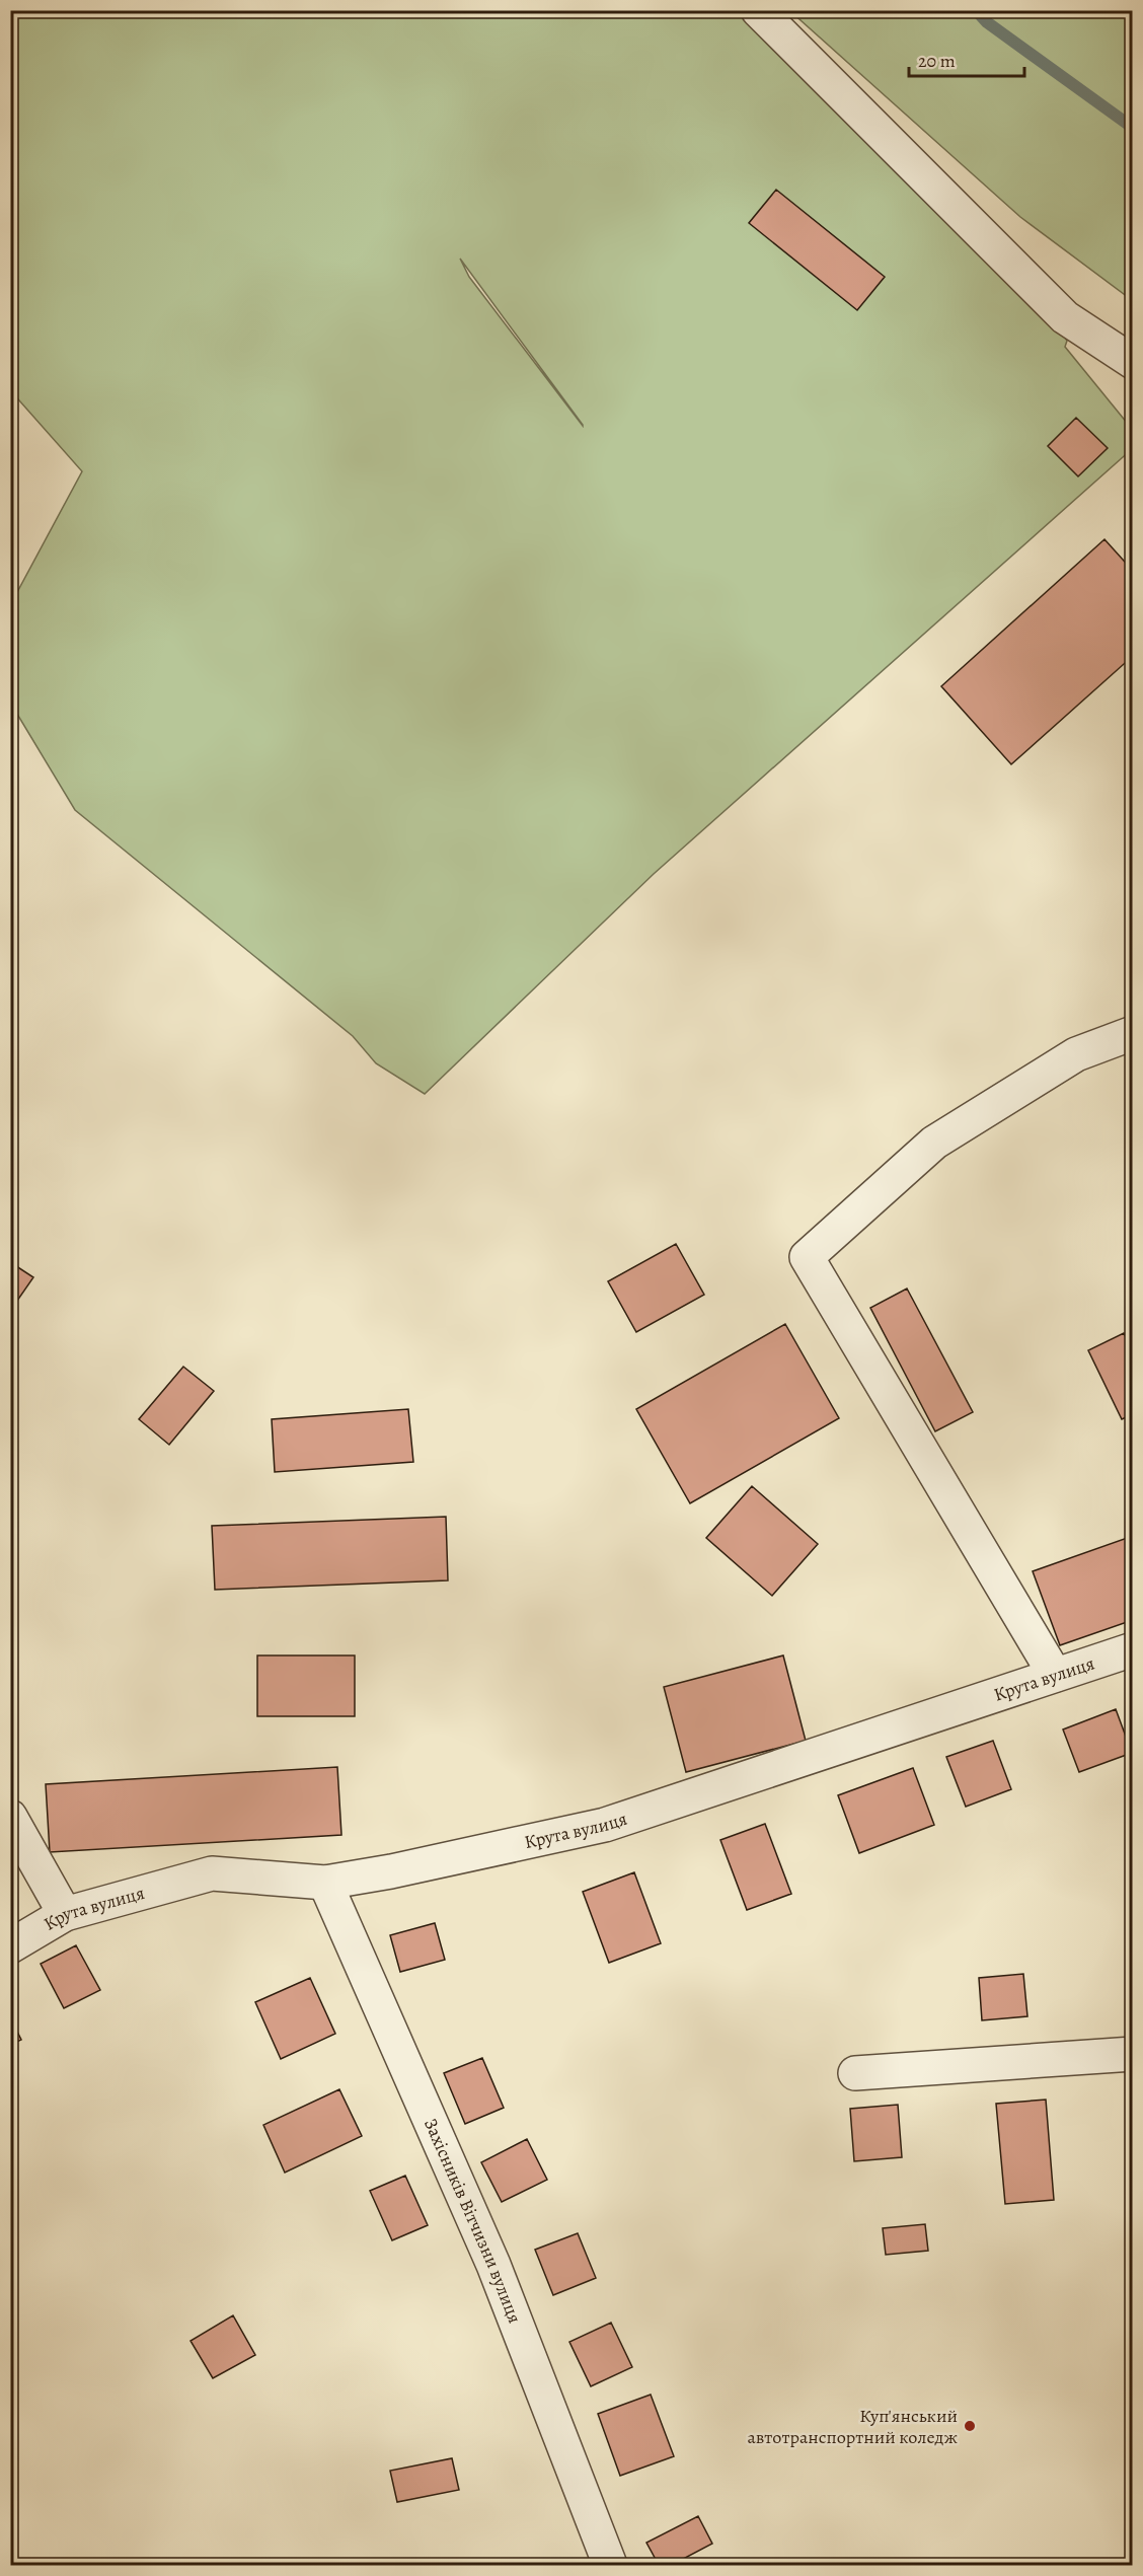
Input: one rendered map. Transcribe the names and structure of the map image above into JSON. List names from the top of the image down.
{
  "streets": {
    "street": ["Крута вулиця", "Захісників Вітчизни вулиця"]
  },
  "crossings": [
    ["Крута вулиця", "Захісників Вітчизни вулиця"]
  ],
  "places": ["Куп'янський автотранспортний коледж"],
  "scale_bar": "20 m"
}
